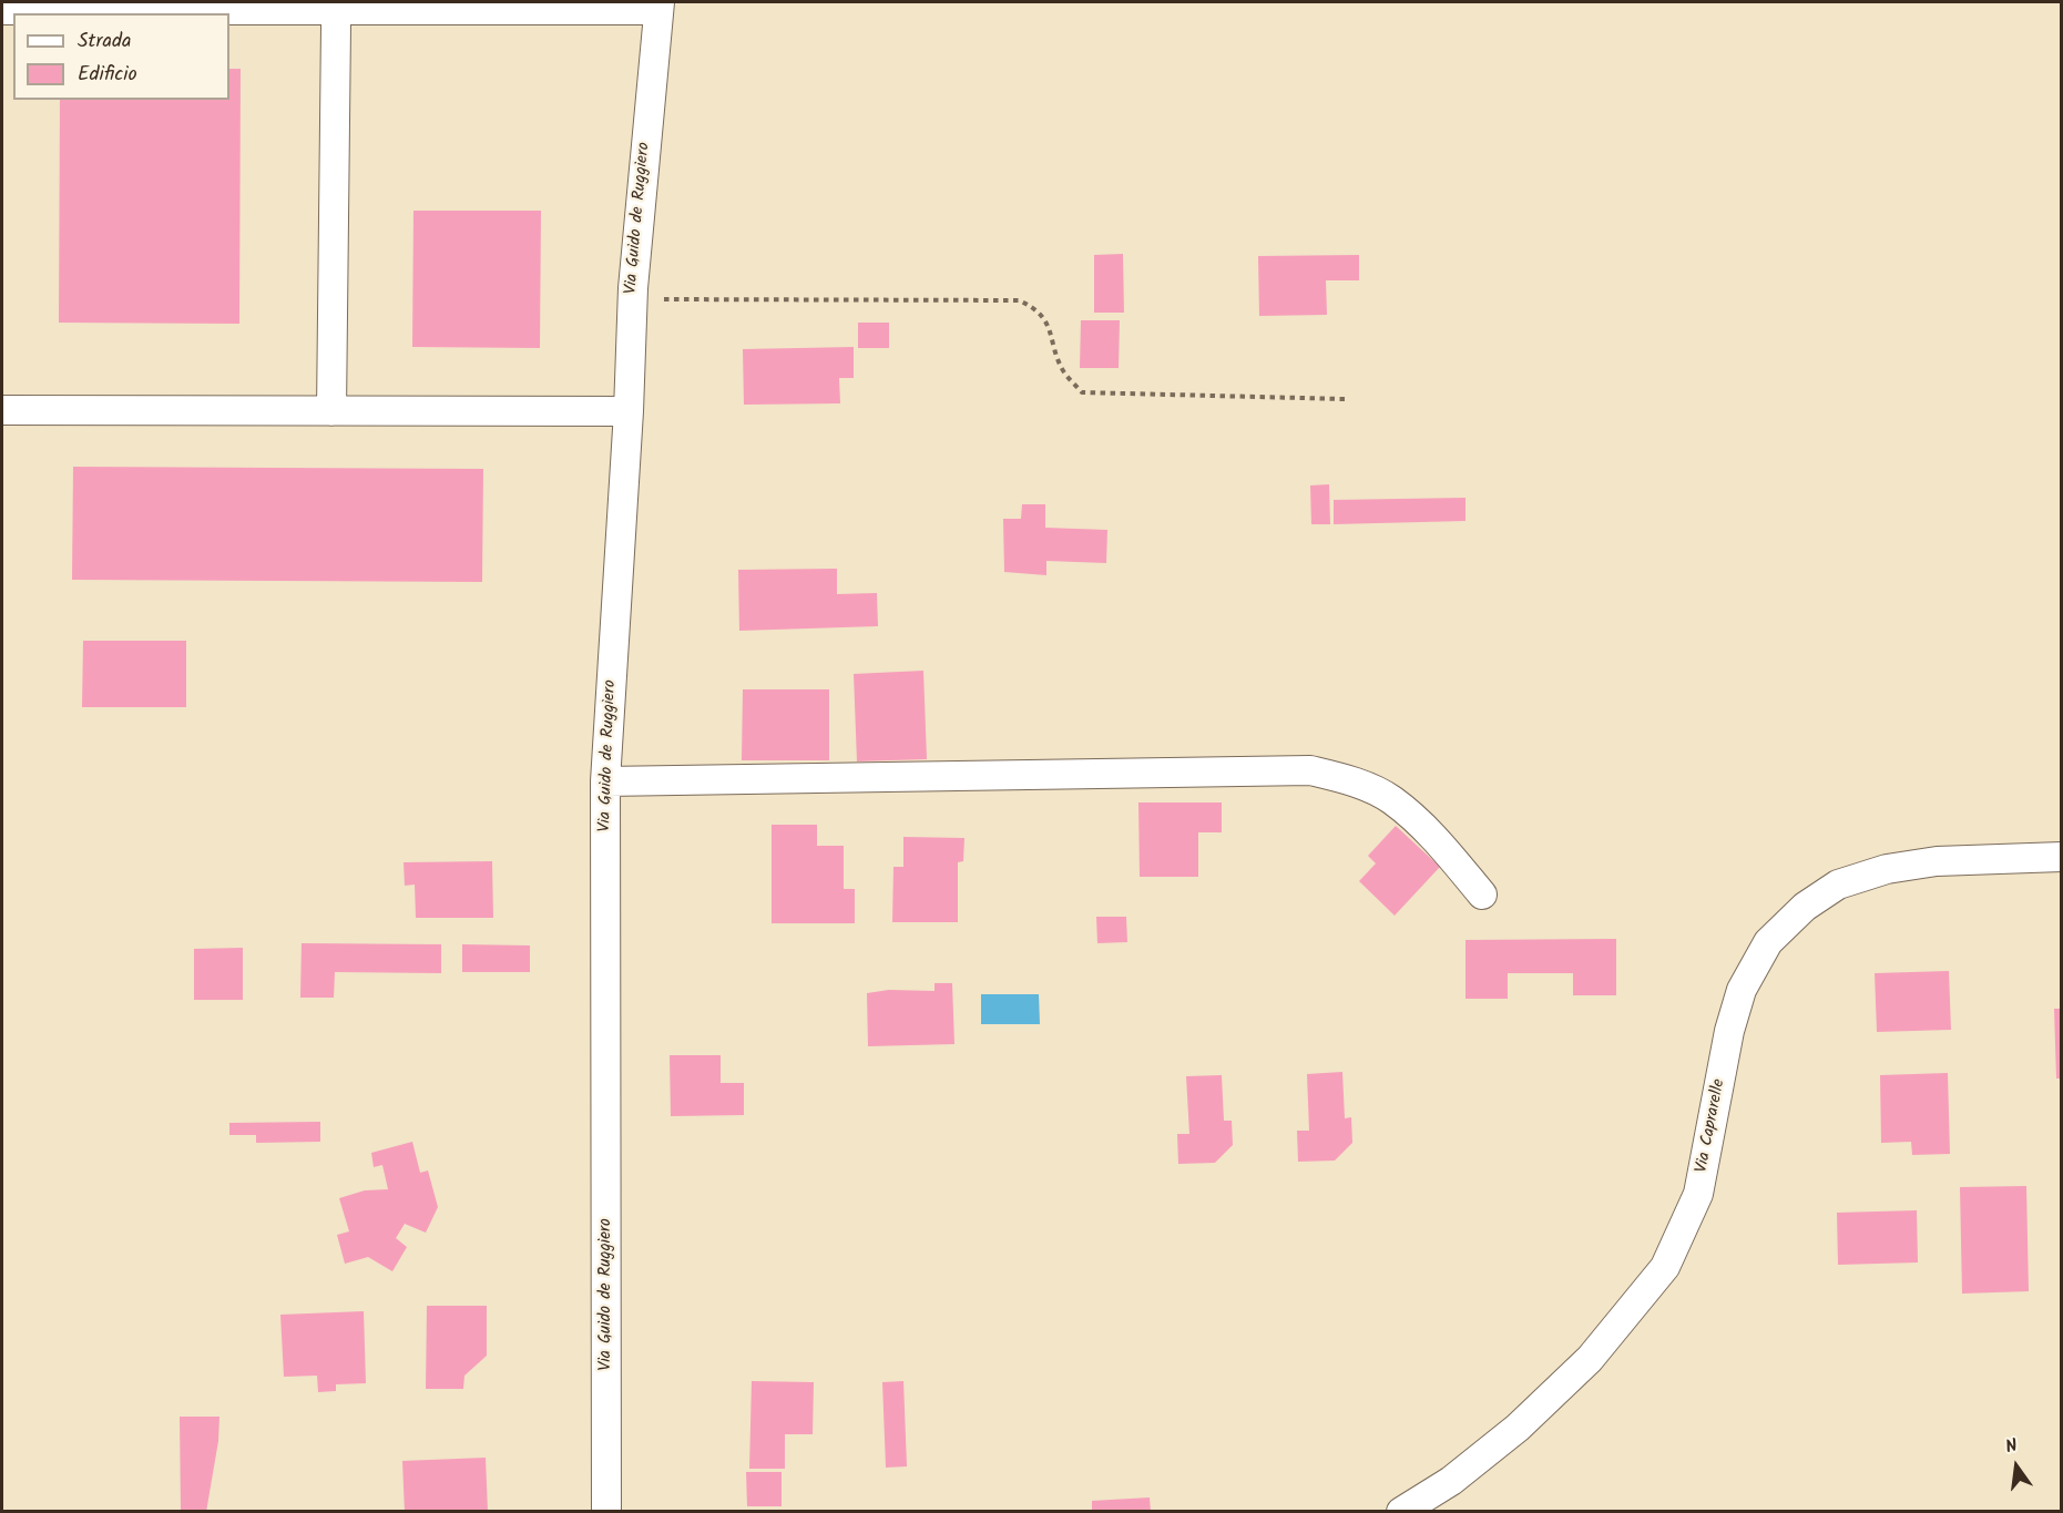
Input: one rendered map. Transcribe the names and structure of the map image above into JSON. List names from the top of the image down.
{
  "streets": {
    "street": ["Via Guido de Ruggiero", "Via Caprarelle"]
  },
  "legend": ["Strada", "Edificio"],
  "north": "top"
}
